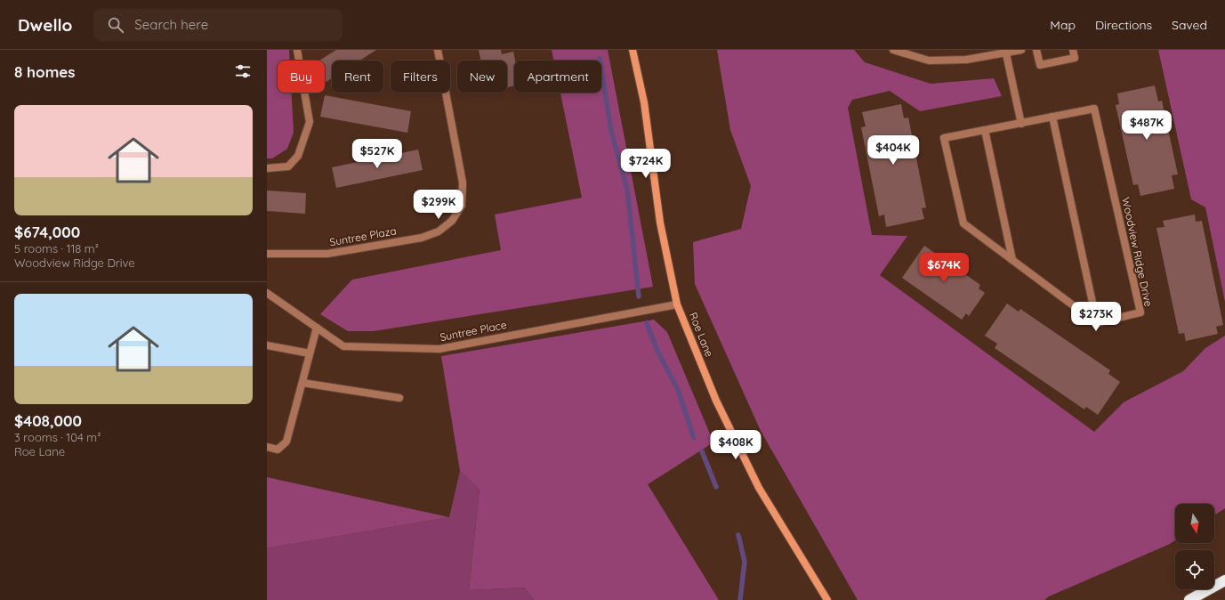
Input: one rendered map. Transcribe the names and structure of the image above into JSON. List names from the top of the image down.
{
  "streets": {
    "street": [
      "Suntree Plaza",
      "Woodview Ridge Drive",
      "Suntree Place",
      "Roe Lane"
    ]
  },
  "crossings": [
    ["Suntree Place", "Roe Lane"]
  ],
  "north": "bottom",
  "page": {
    "header": "Dwello",
    "search": "Search here",
    "nav": ["Map", "Directions", "Saved"],
    "heading": "8 homes",
    "chip": [
      "Buy",
      "Rent",
      "Filters",
      "New",
      "Apartment"
    ],
    "list": [
      {
        "name": "$674,000",
        "note": "5 rooms · 118 m² · Woodview Ridge Drive"
      },
      {
        "name": "$408,000",
        "note": "3 rooms · 104 m² · Roe Lane"
      }
    ],
    "price": [
      "$487K",
      "$404K",
      "$527K",
      "$724K",
      "$299K",
      "$674K",
      "$273K",
      "$408K"
    ]
  }
}
